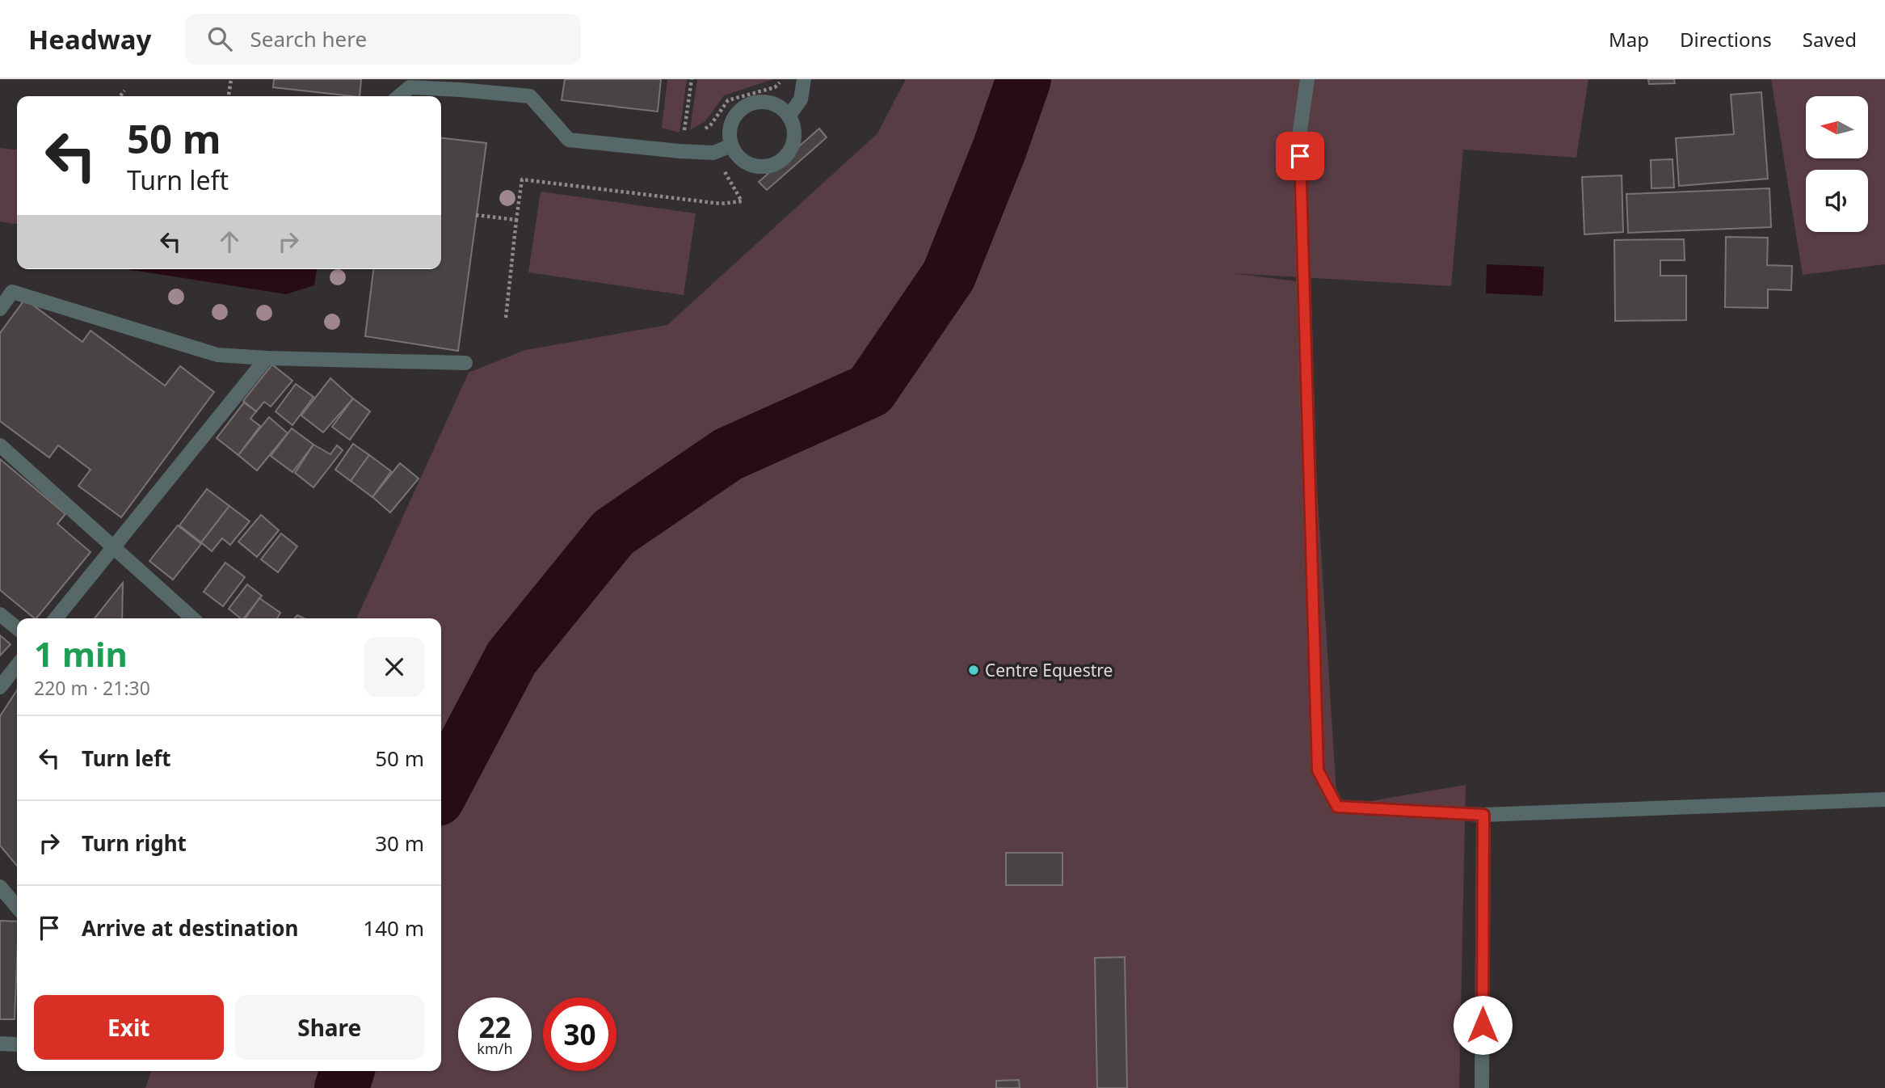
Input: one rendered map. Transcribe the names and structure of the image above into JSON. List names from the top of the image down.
{
  "places": ["Centre Equestre"],
  "north": "left",
  "page": {
    "header": "Headway",
    "search": "Search here",
    "nav": ["Map", "Directions", "Saved"],
    "turn": ["50 m", "Turn left"],
    "heading": ["1 min", "220 m · 21:30"],
    "list": [
      {
        "name": "Turn left",
        "value": "50 m"
      },
      {
        "name": "Turn right",
        "value": "30 m"
      },
      {
        "name": "Arrive at destination",
        "value": "140 m"
      }
    ],
    "buttons": ["Exit", "Share"],
    "speed": "22 km/h",
    "limit": "30"
  }
}
